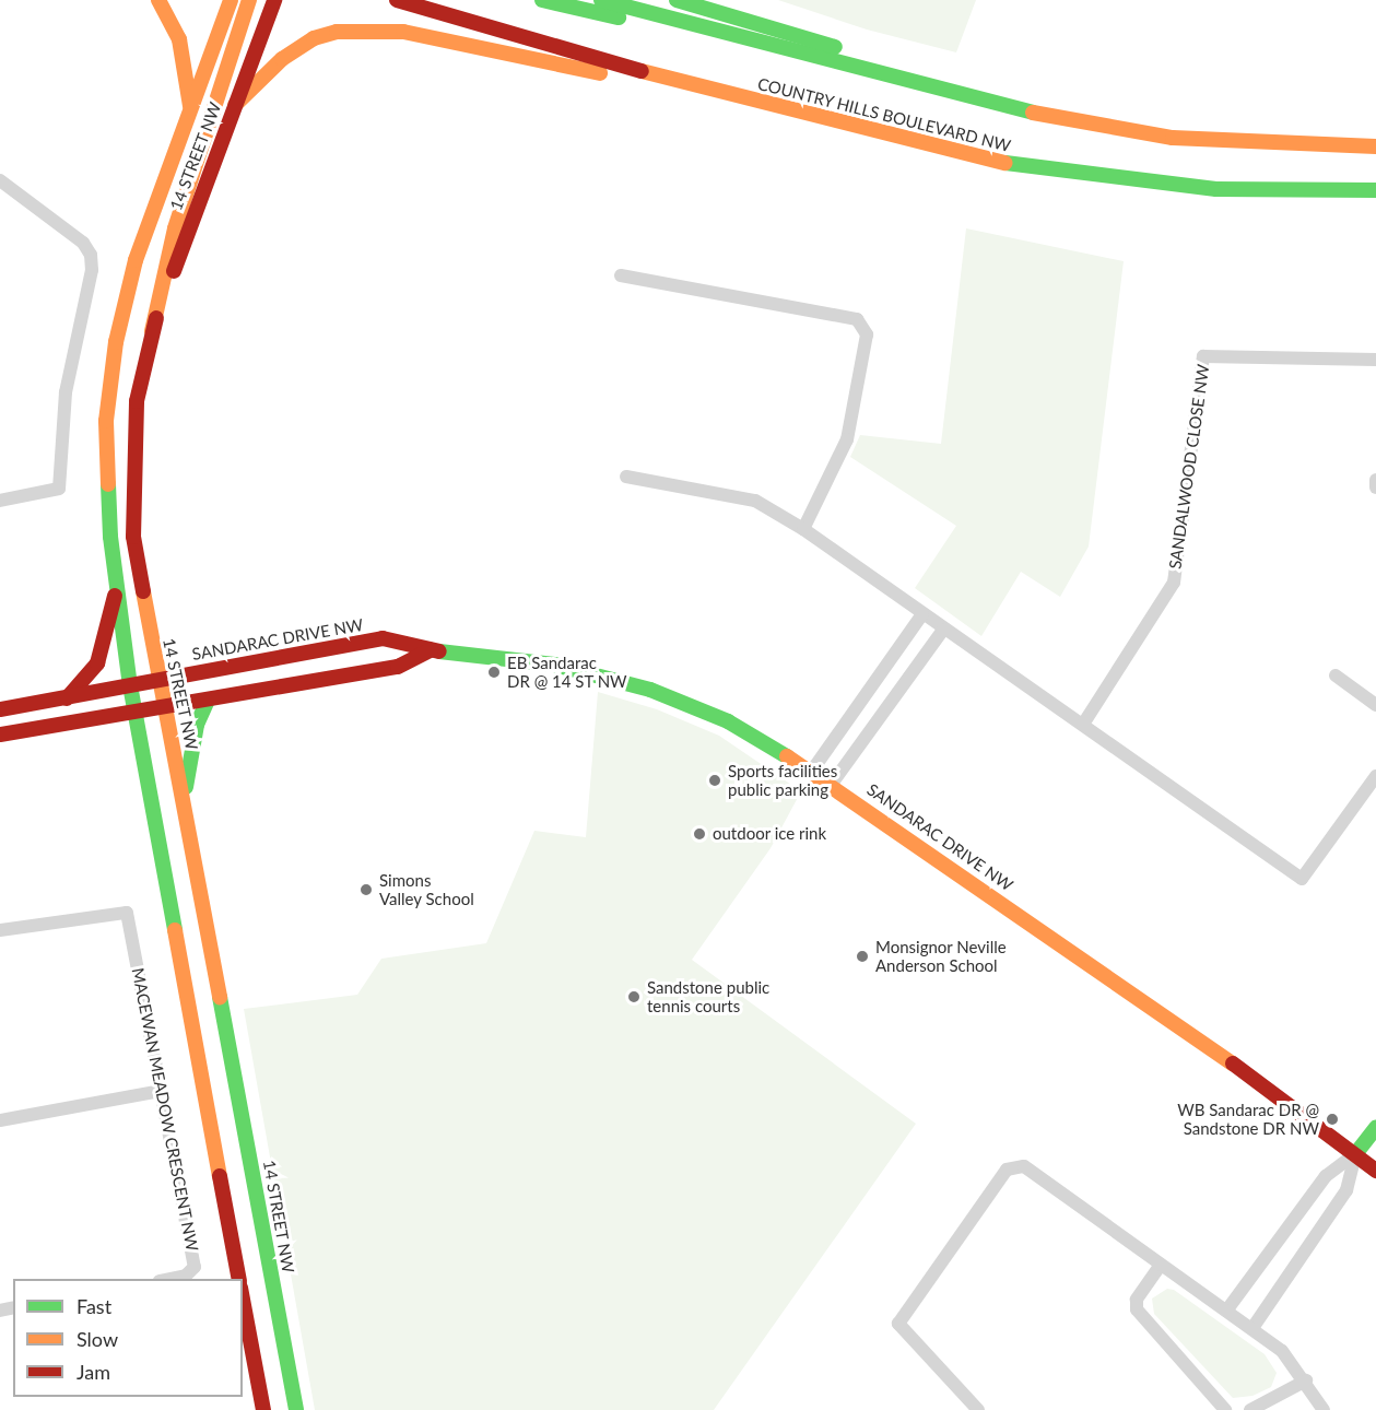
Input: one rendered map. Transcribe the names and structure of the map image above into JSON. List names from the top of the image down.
{
  "streets": {
    "main road": ["COUNTRY HILLS BOULEVARD NW", "14 STREET NW", "SANDARAC DRIVE NW"],
    "street": ["SANDALWOOD CLOSE NW", "MACEWAN MEADOW CRESCENT NW"]
  },
  "crossings": [
    ["14 STREET NW", "SANDARAC DRIVE NW"]
  ],
  "places": [
    "EB Sandarac DR @ 14 ST NW",
    "Sports facilities public parking",
    "outdoor ice rink",
    "Simons Valley School",
    "Monsignor Neville Anderson School",
    "Sandstone public tennis courts",
    "WB Sandarac DR @ Sandstone DR NW"
  ],
  "legend": ["Fast", "Slow", "Jam"]
}
